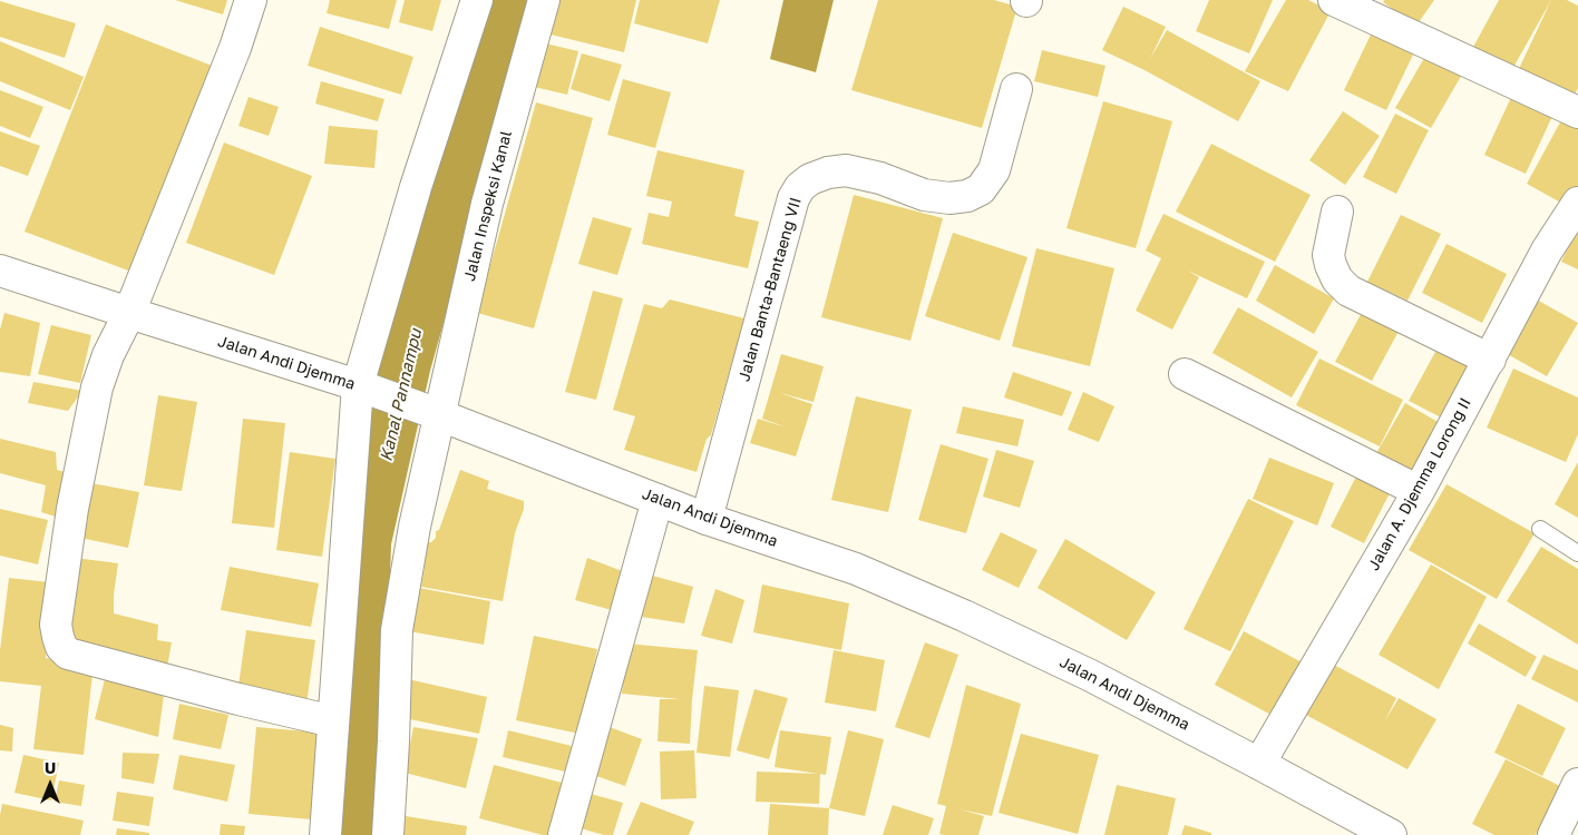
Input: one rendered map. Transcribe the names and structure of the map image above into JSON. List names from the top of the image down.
{
  "streets": {
    "street": [
      "Jalan Inspeksi Kanal",
      "Jalan Banta-Bantaeng VII",
      "Jalan Andi Djemma",
      "Jalan A. Djemma Lorong II"
    ]
  },
  "crossings": [
    ["Jalan Inspeksi Kanal", "Jalan Andi Djemma"],
    ["Jalan Banta-Bantaeng VII", "Jalan Andi Djemma"],
    ["Jalan Andi Djemma", "Jalan A. Djemma Lorong II"]
  ],
  "water": ["Kanal Pannampu"],
  "north": "top"
}
